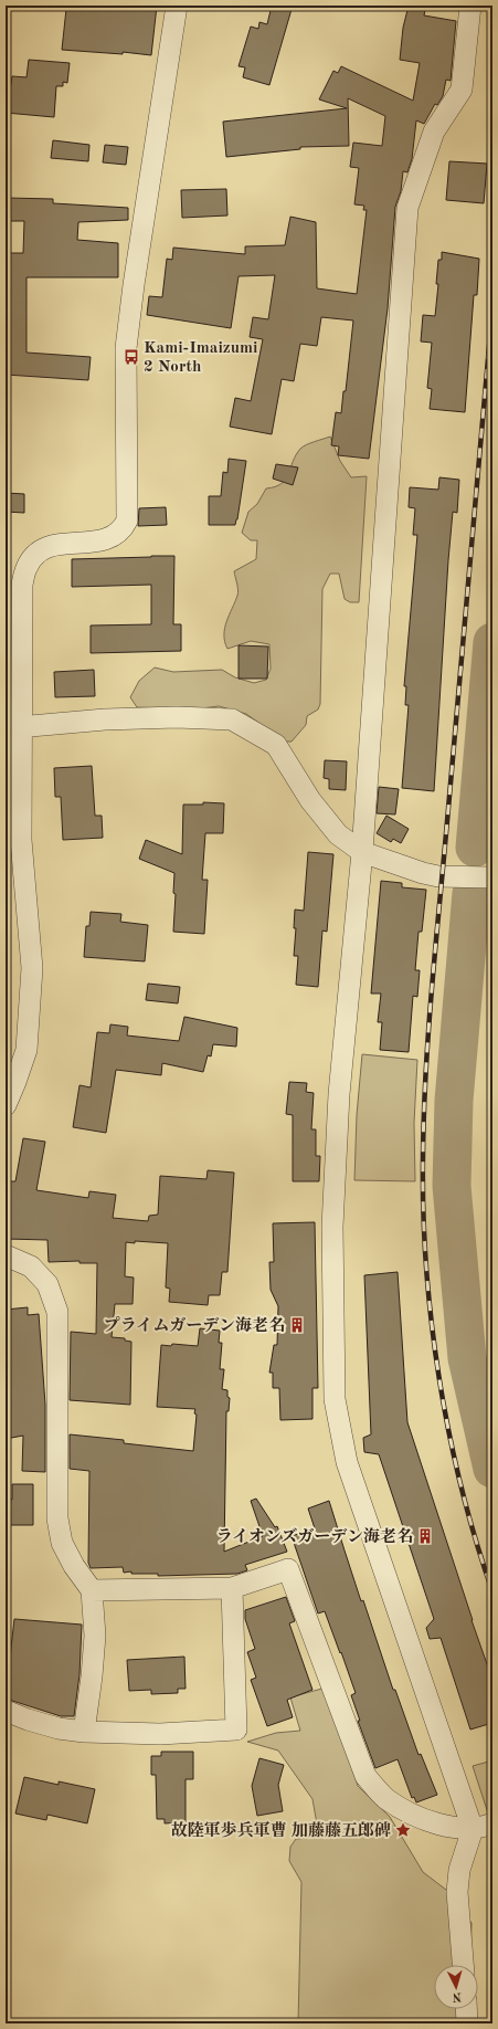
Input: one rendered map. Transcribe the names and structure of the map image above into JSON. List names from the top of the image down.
{
  "places": {
    "bus stop": ["Kami-Imaizumi 2 North"],
    "building": ["プライムガーデン海老名", "ライオンズガーデン海老名"],
    "place": ["故陸軍歩兵軍曹 加藤藤五郎碑"]
  },
  "north": "bottom"
}
